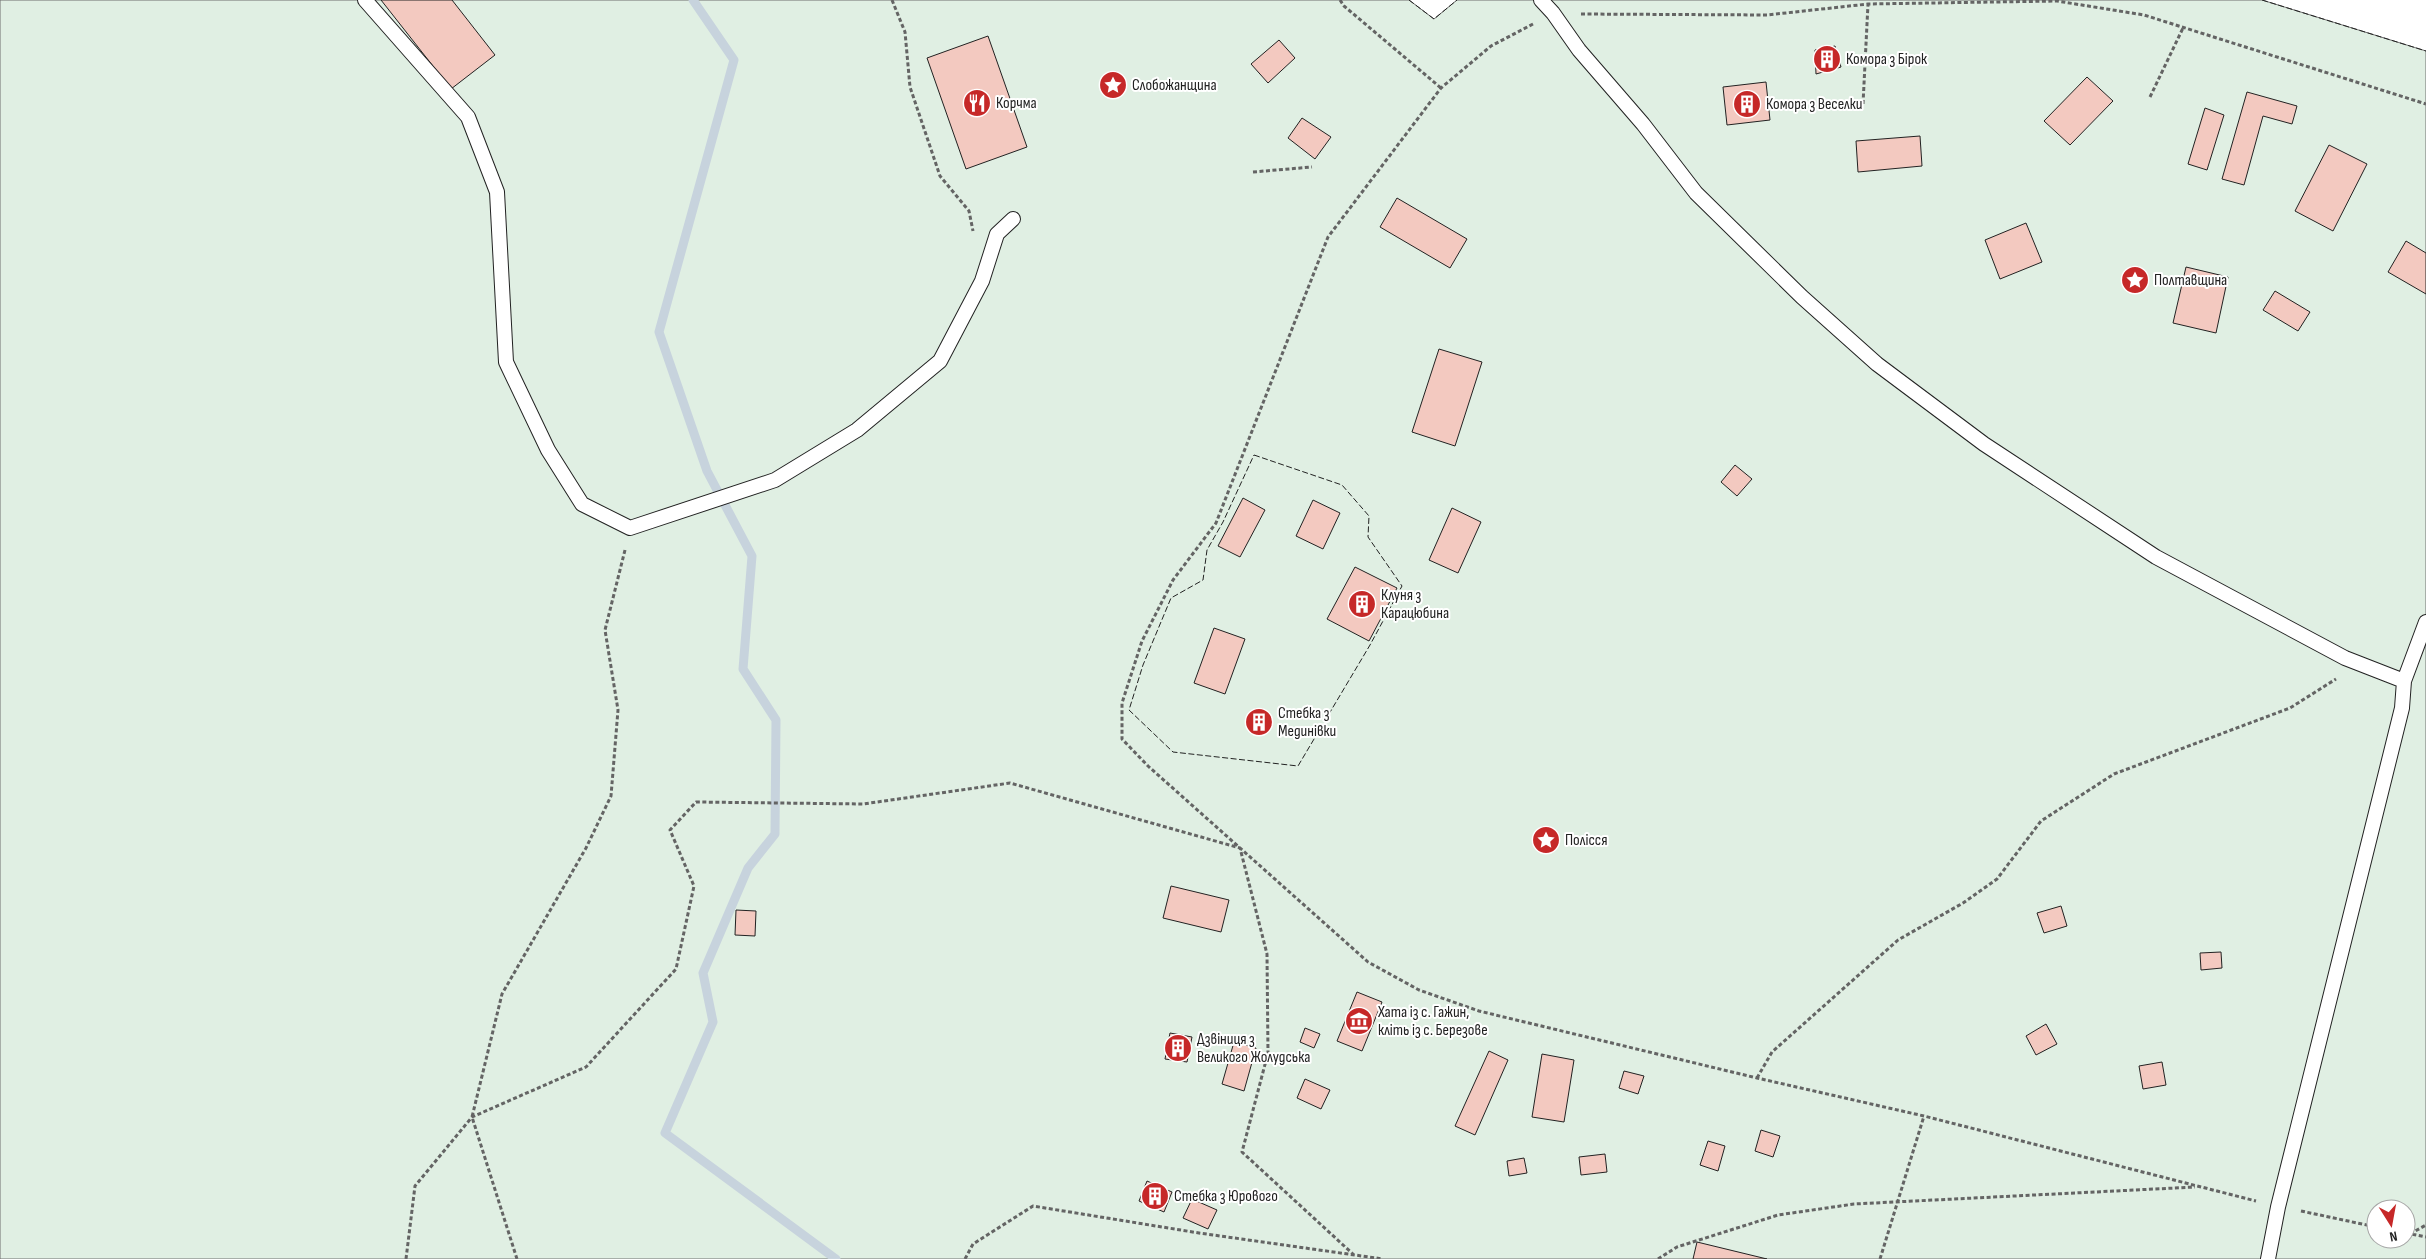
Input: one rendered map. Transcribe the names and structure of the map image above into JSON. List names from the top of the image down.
{
  "places": {
    "building": [
      "Комора з Бірок",
      "Комора з Веселки",
      "Клуня з Карацюбина",
      "Стебка з Мединівки",
      "Дзвіниця з Великого Жолудська",
      "Стебка з Юрового"
    ],
    "place": ["Слобожанщина", "Полтавщина", "Полісся"],
    "restaurant": ["Корчма"],
    "museum": ["Хата із с. Гажин, кліть із с. Березове"]
  },
  "north": "bottom"
}
